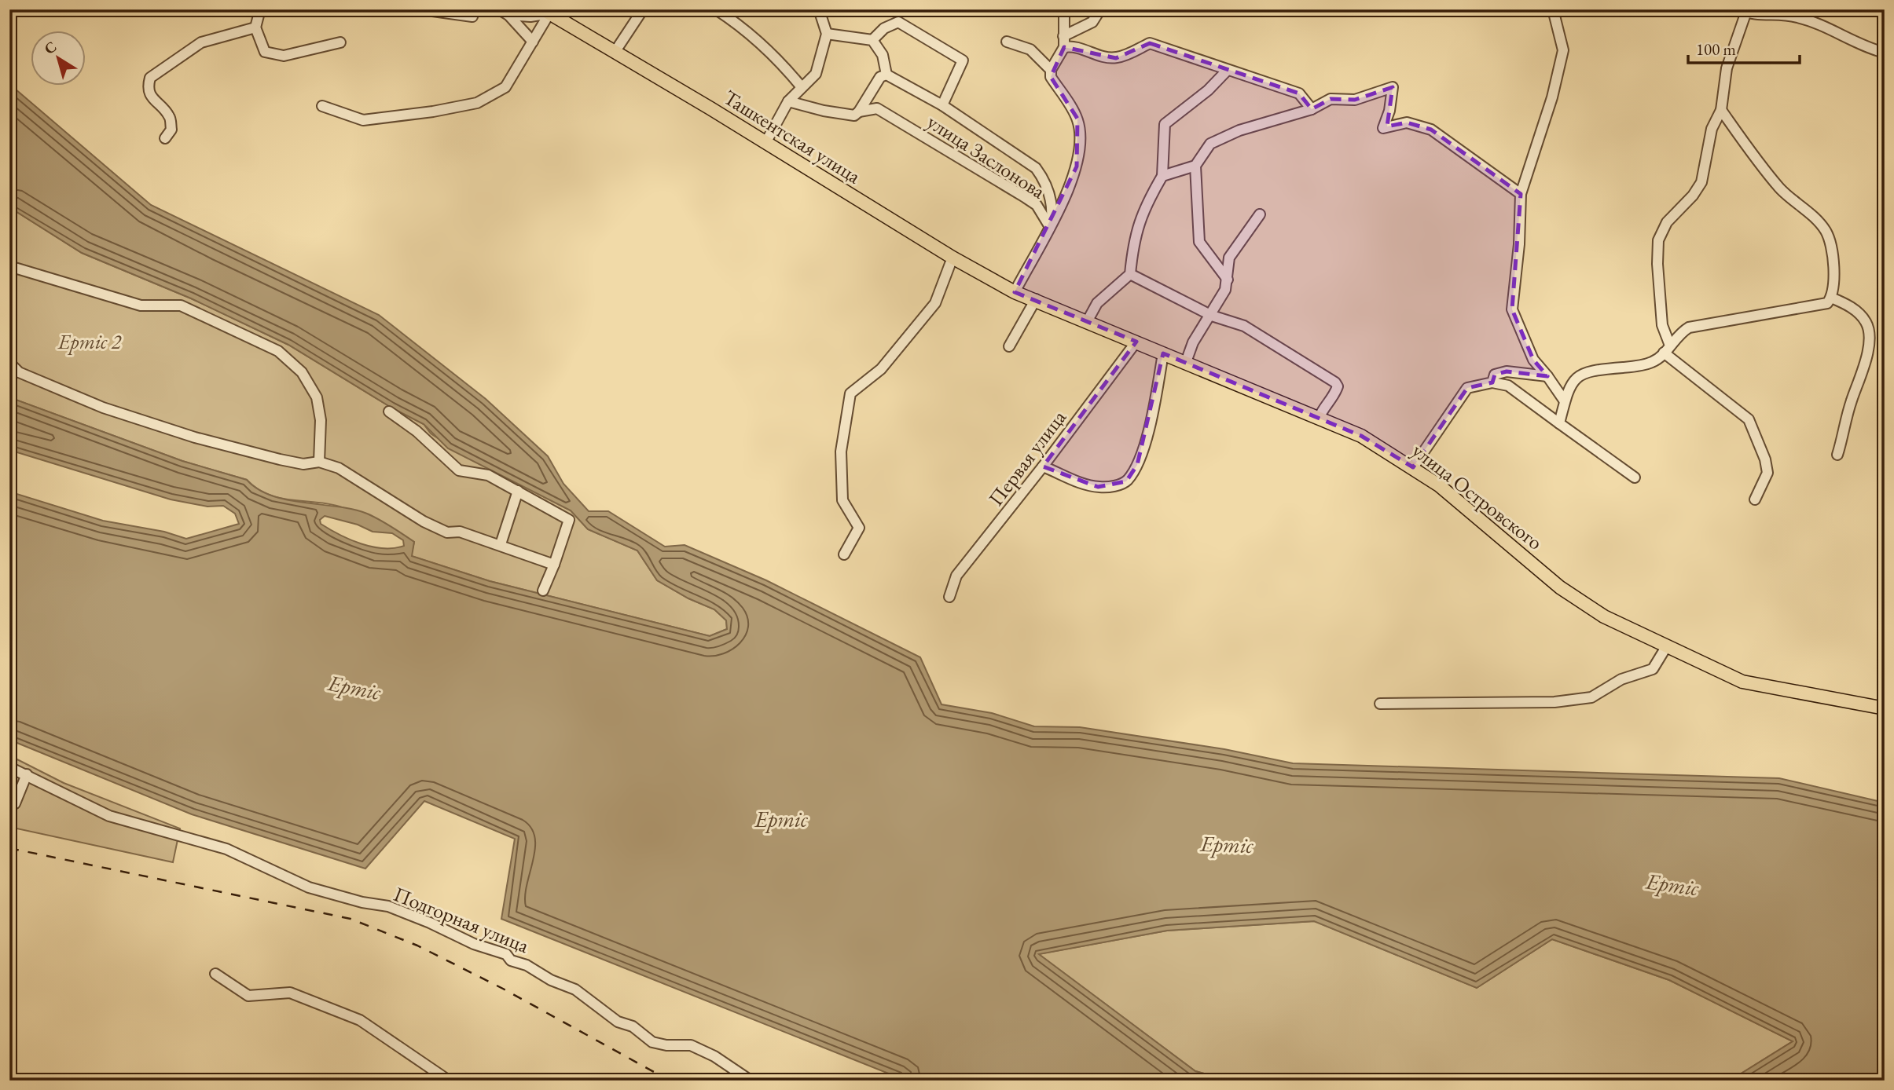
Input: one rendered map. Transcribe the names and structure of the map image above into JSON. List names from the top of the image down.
{
  "streets": {
    "main road": ["Ташкентская улица", "улица Островского"],
    "street": ["улица Заслонова", "Первая улица", "Подгорная улица"]
  },
  "crossings": [
    ["Ташкентская улица", "улица Островского"],
    ["Первая улица", "улица Островского"]
  ],
  "water": ["Ертіс"],
  "parks": ["Ертіс 2"],
  "scale_bar": "100 m",
  "north": "top left"
}
